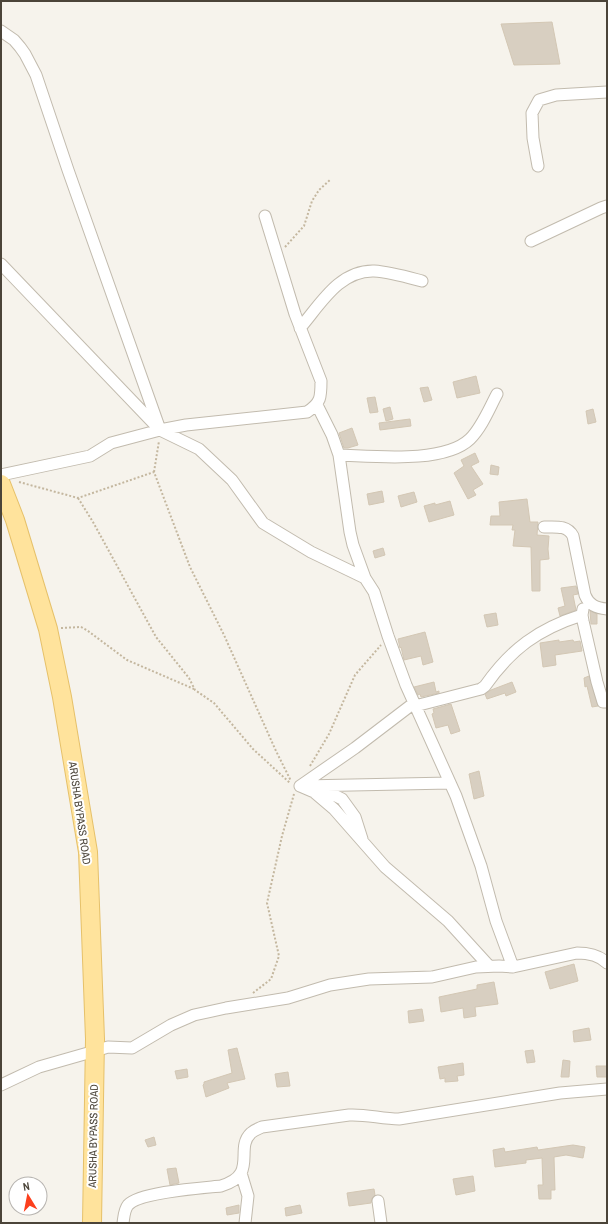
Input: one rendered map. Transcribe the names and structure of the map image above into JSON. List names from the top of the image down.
{
  "streets": {
    "main road": ["ARUSHA BYPASS ROAD"]
  },
  "north": "top"
}
